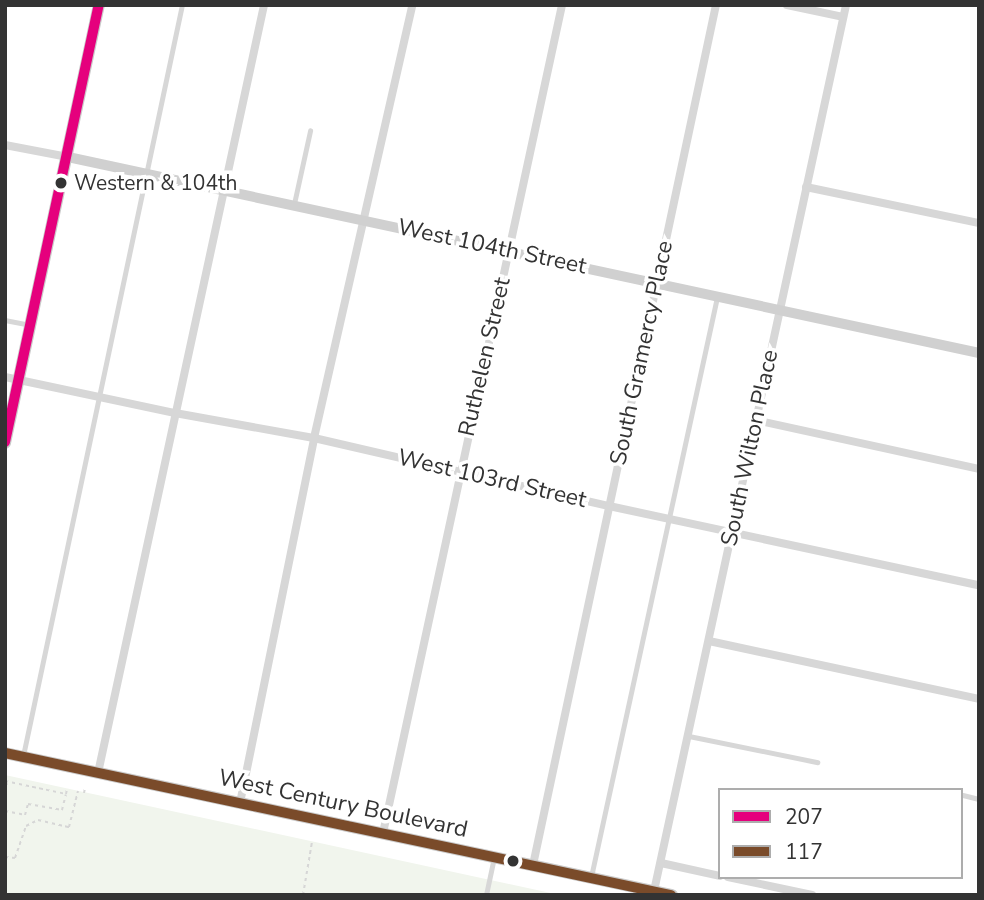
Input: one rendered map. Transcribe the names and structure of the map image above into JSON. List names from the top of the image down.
{
  "streets": {
    "main road": ["West Century Boulevard"],
    "street": [
      "West 104th Street",
      "South Gramercy Place",
      "Ruthelen Street",
      "South Wilton Place",
      "West 103rd Street"
    ]
  },
  "crossings": [
    ["West 104th Street", "South Gramercy Place"],
    ["West 104th Street", "Ruthelen Street"],
    ["West 104th Street", "South Wilton Place"],
    ["South Gramercy Place", "West 103rd Street"],
    ["South Gramercy Place", "West Century Boulevard"],
    ["Ruthelen Street", "West 103rd Street"],
    ["Ruthelen Street", "West Century Boulevard"],
    ["South Wilton Place", "West 103rd Street"],
    ["South Wilton Place", "West Century Boulevard"]
  ],
  "places": ["Western & 104th"],
  "lines": ["transit line 207", "transit line 117"],
  "legend": ["207", "117"]
}
